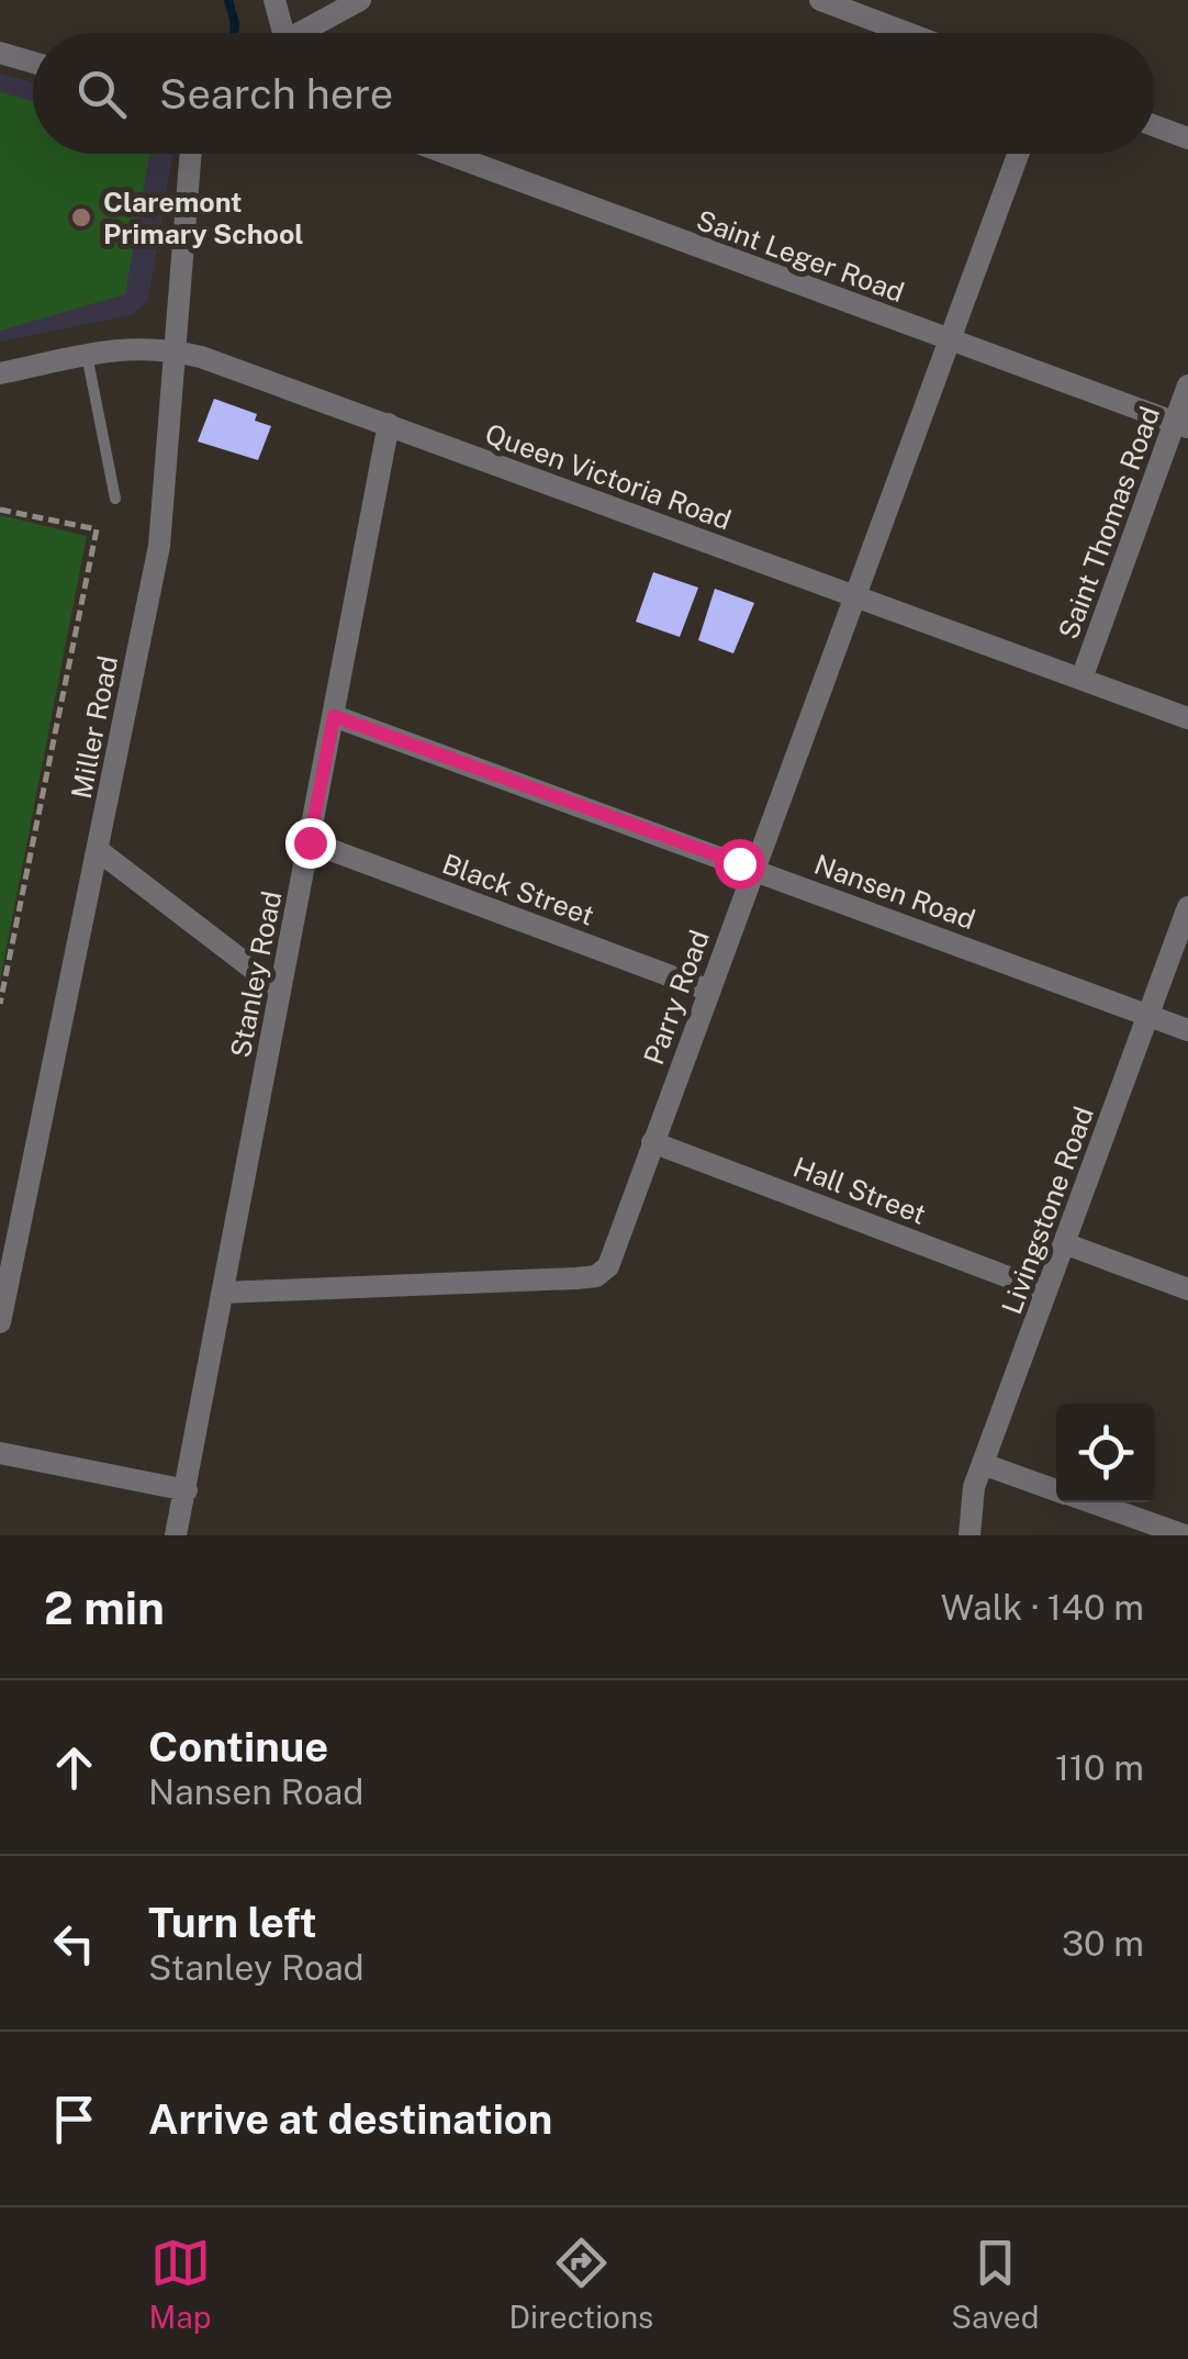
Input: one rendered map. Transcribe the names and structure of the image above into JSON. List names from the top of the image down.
{
  "streets": {
    "street": [
      "Saint Leger Road",
      "Queen Victoria Road",
      "Saint Thomas Road",
      "Miller Road",
      "Black Street",
      "Nansen Road",
      "Stanley Road",
      "Parry Road",
      "Hall Street",
      "Livingstone Road"
    ]
  },
  "crossings": [
    ["Saint Leger Road", "Saint Thomas Road"],
    ["Saint Leger Road", "Parry Road"],
    ["Queen Victoria Road", "Saint Thomas Road"],
    ["Queen Victoria Road", "Miller Road"],
    ["Queen Victoria Road", "Stanley Road"],
    ["Queen Victoria Road", "Parry Road"],
    ["Black Street", "Stanley Road"],
    ["Black Street", "Parry Road"],
    ["Nansen Road", "Stanley Road"],
    ["Nansen Road", "Parry Road"],
    ["Nansen Road", "Livingstone Road"],
    ["Stanley Road", "Parry Road"],
    ["Parry Road", "Hall Street"],
    ["Hall Street", "Livingstone Road"]
  ],
  "places": ["Claremont Primary School"],
  "page": {
    "search": "Search here",
    "heading": ["2 min", "Walk · 140 m"],
    "list": [
      ["Continue", "Nansen Road", "110 m"],
      ["Turn left", "Stanley Road", "30 m"],
      "Arrive at destination"
    ],
    "nav": ["Map", "Directions", "Saved"]
  }
}
